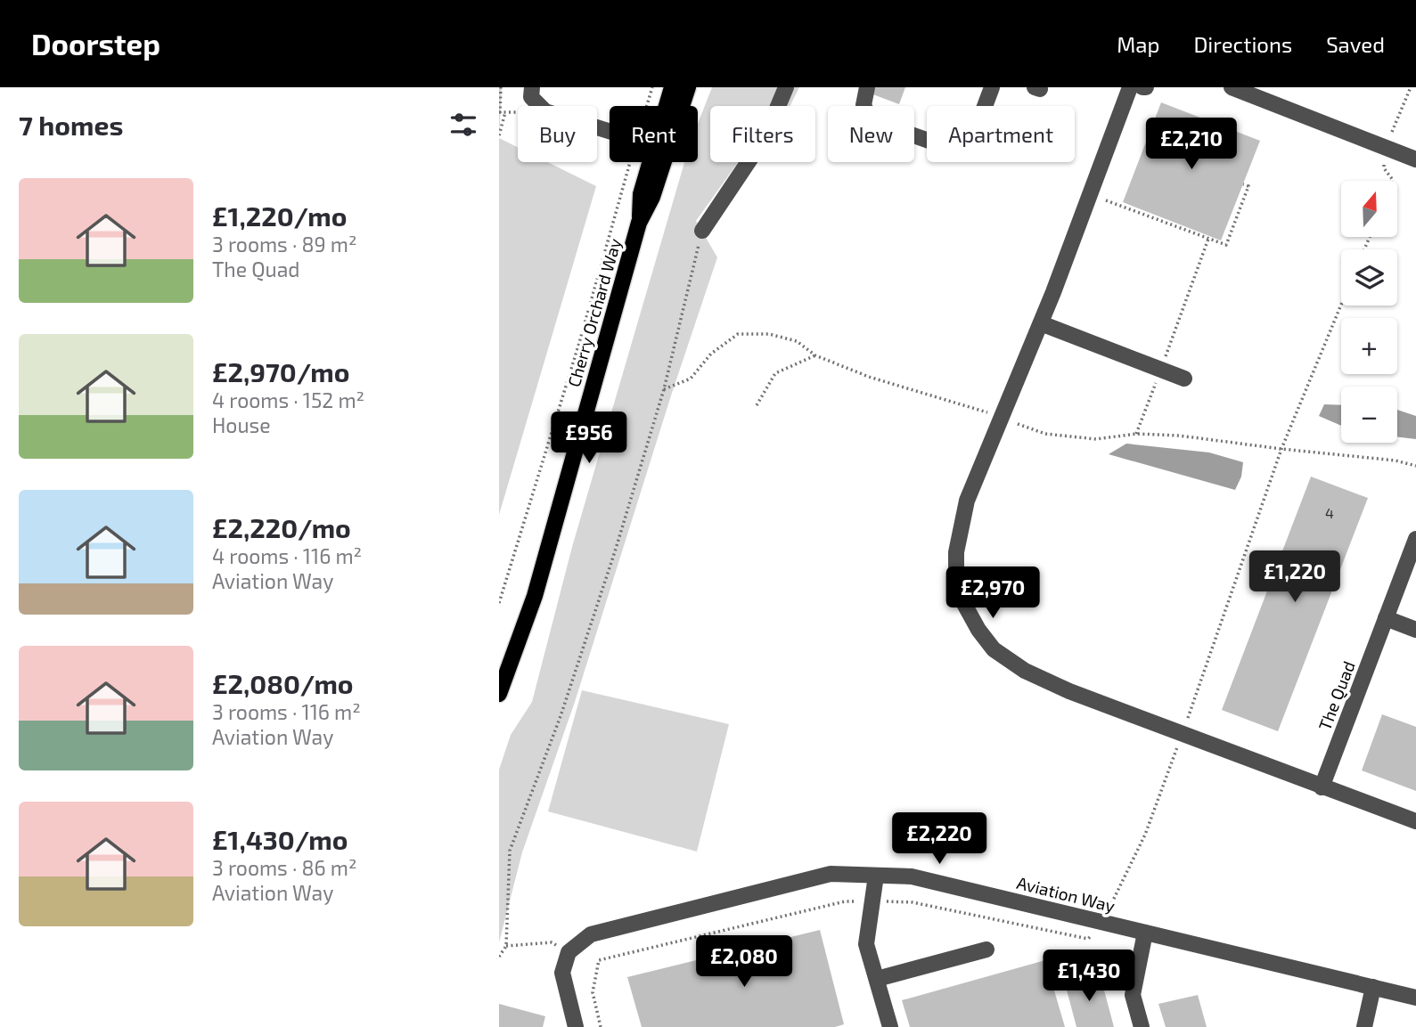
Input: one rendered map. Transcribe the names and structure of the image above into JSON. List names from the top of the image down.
{
  "streets": {
    "main road": ["Cherry Orchard Way"],
    "street": ["The Quad", "Aviation Way"]
  },
  "house_numbers": ["4"],
  "north": "top",
  "page": {
    "header": "Doorstep",
    "nav": ["Map", "Directions", "Saved"],
    "heading": "7 homes",
    "chip": [
      "Buy",
      "Rent",
      "Filters",
      "New",
      "Apartment"
    ],
    "price": [
      "£2,210",
      "£956",
      "£1,220",
      "£2,970",
      "£2,220",
      "£2,080",
      "£1,430"
    ],
    "list": [
      {
        "name": "£1,220/mo",
        "note": "3 rooms · 89 m² · The Quad"
      },
      {
        "name": "£2,970/mo",
        "note": "4 rooms · 152 m² · House"
      },
      {
        "name": "£2,220/mo",
        "note": "4 rooms · 116 m² · Aviation Way"
      },
      {
        "name": "£2,080/mo",
        "note": "3 rooms · 116 m² · Aviation Way"
      },
      {
        "name": "£1,430/mo",
        "note": "3 rooms · 86 m² · Aviation Way"
      }
    ],
    "map_buttons": ["+", "−"]
  }
}
